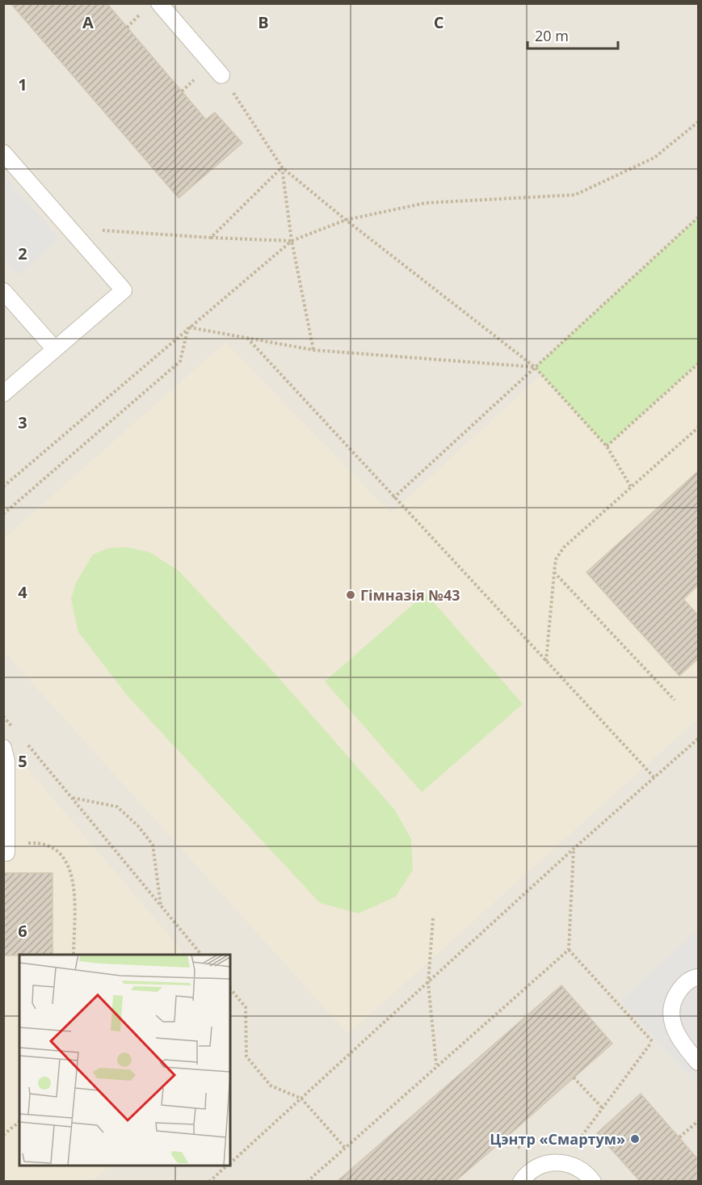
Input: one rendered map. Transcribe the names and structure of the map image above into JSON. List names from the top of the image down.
{
  "places": ["Гімназія №43", "Цэнтр «Смартум»"],
  "scale_bar": "20 m",
  "grid": {
    "columns": ["A", "B", "C"],
    "rows": [
      "1",
      "2",
      "3",
      "4",
      "5",
      "6"
    ]
  }
}
